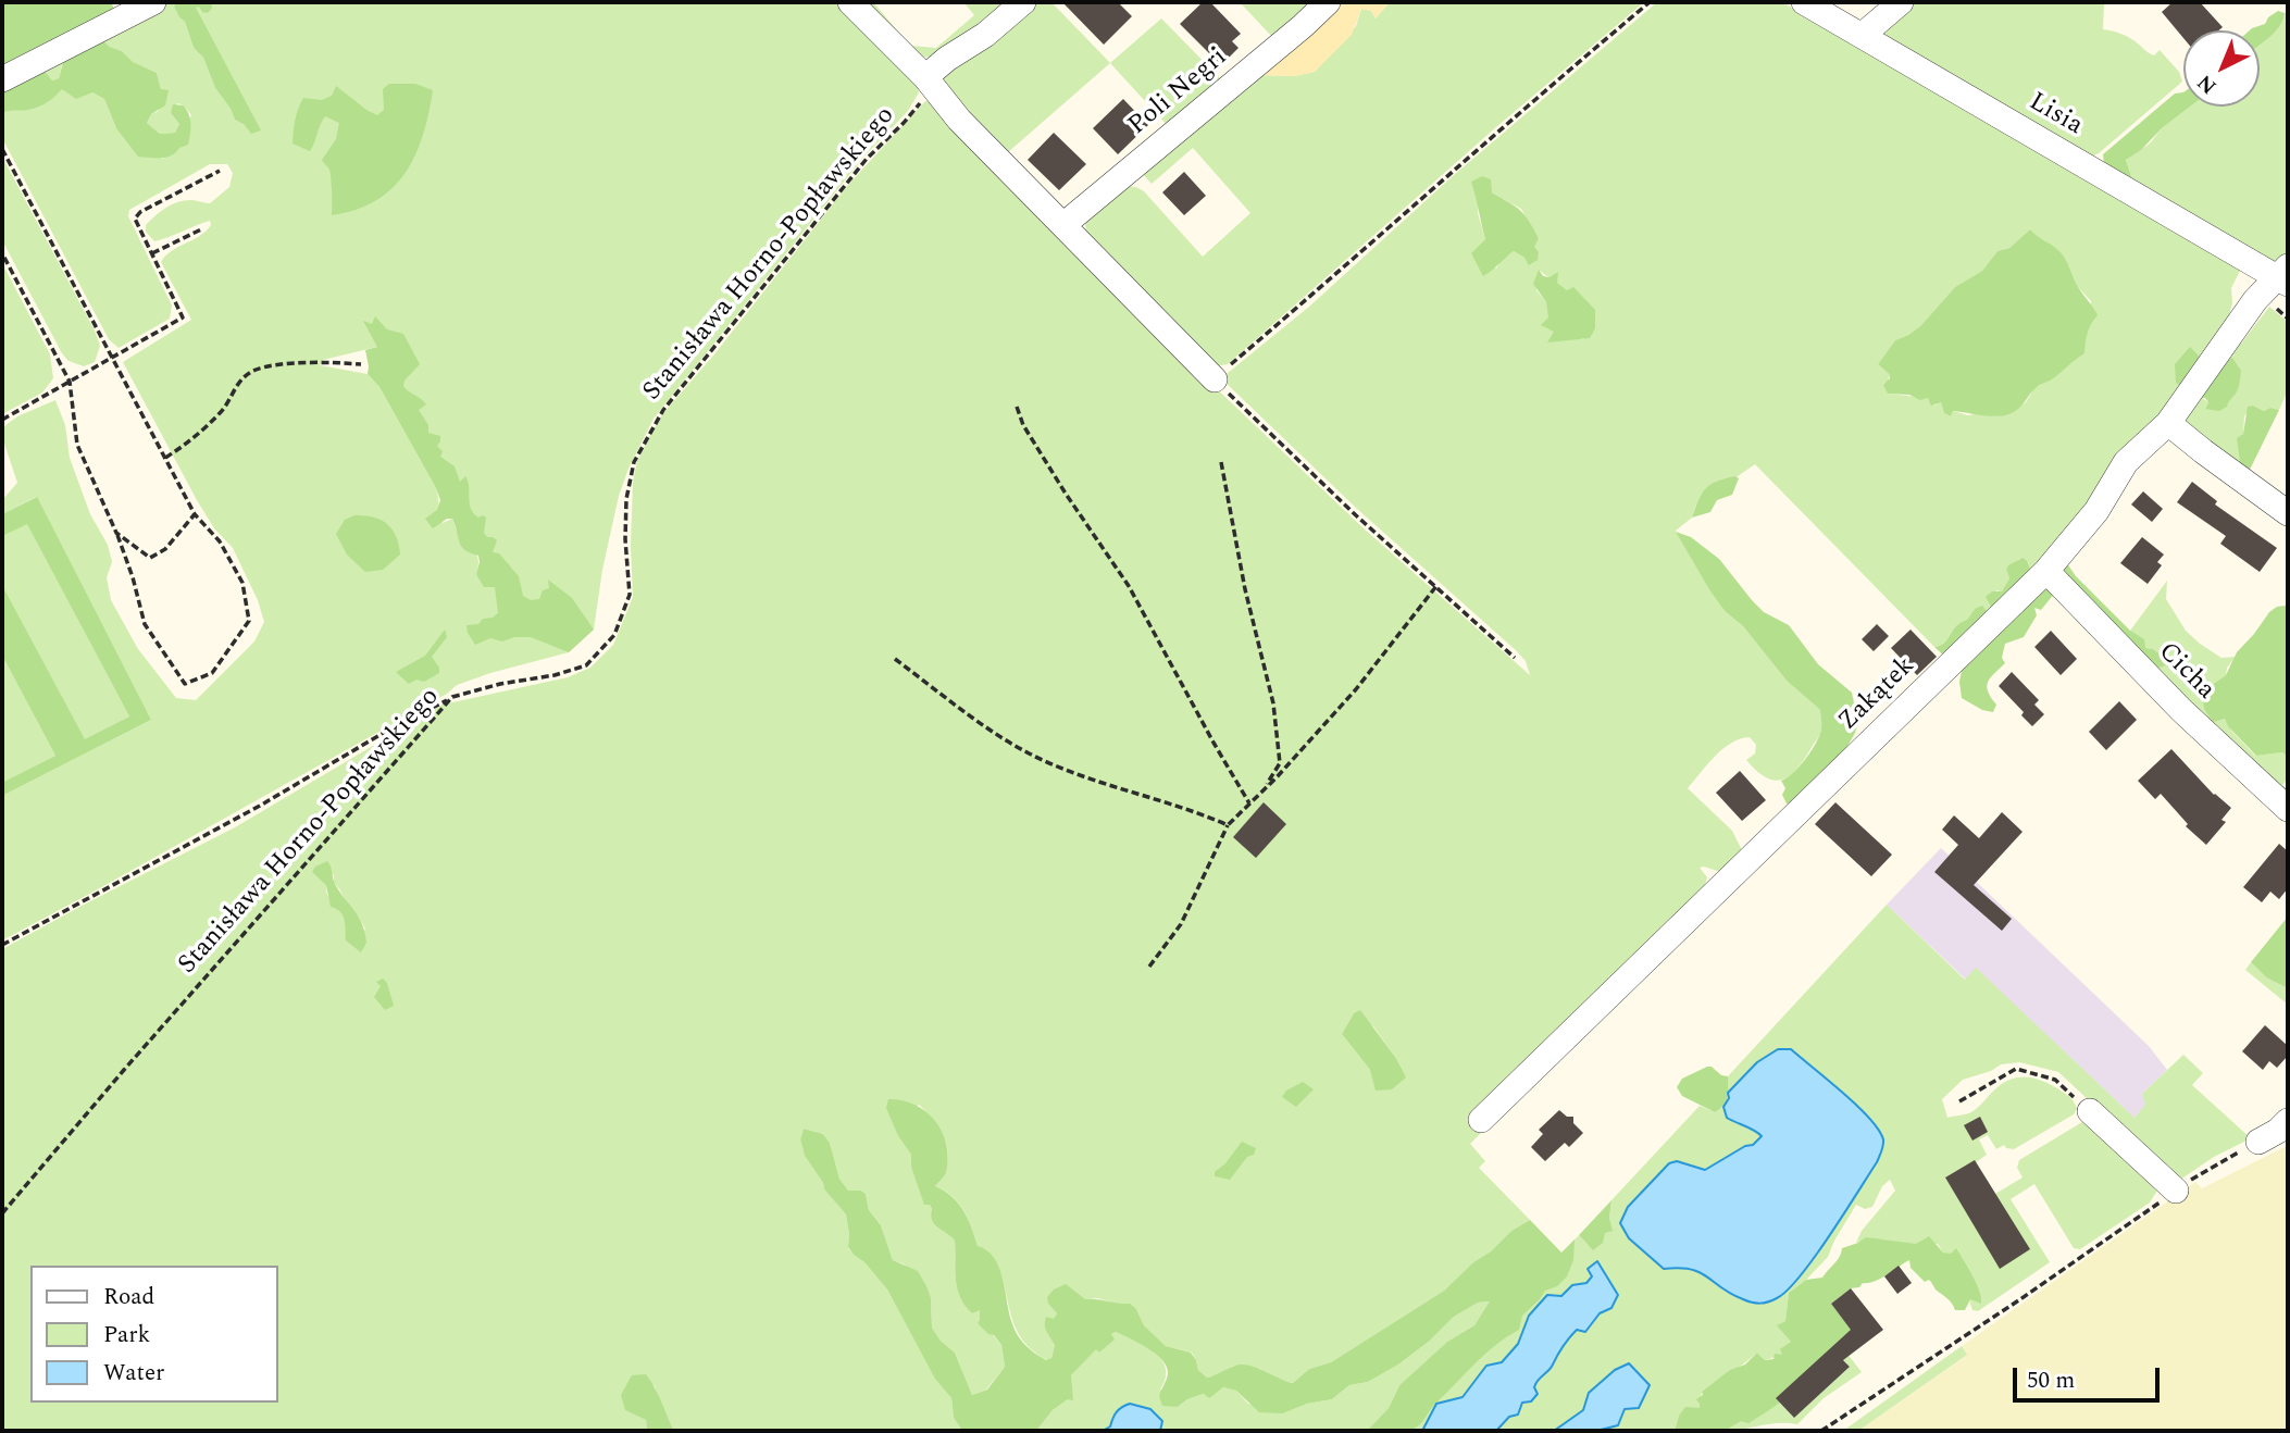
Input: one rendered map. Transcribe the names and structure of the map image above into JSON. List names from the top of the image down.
{
  "streets": {
    "street": [
      "Poli Negri",
      "Lisia",
      "Cicha",
      "Zakątek"
    ],
    "path": ["Stanisława Horno-Popławskiego"]
  },
  "crossings": [
    ["Lisia", "Zakątek"],
    ["Cicha", "Zakątek"]
  ],
  "legend": ["Road", "Park", "Water"],
  "scale_bar": "50 m",
  "north": "bottom left"
}
